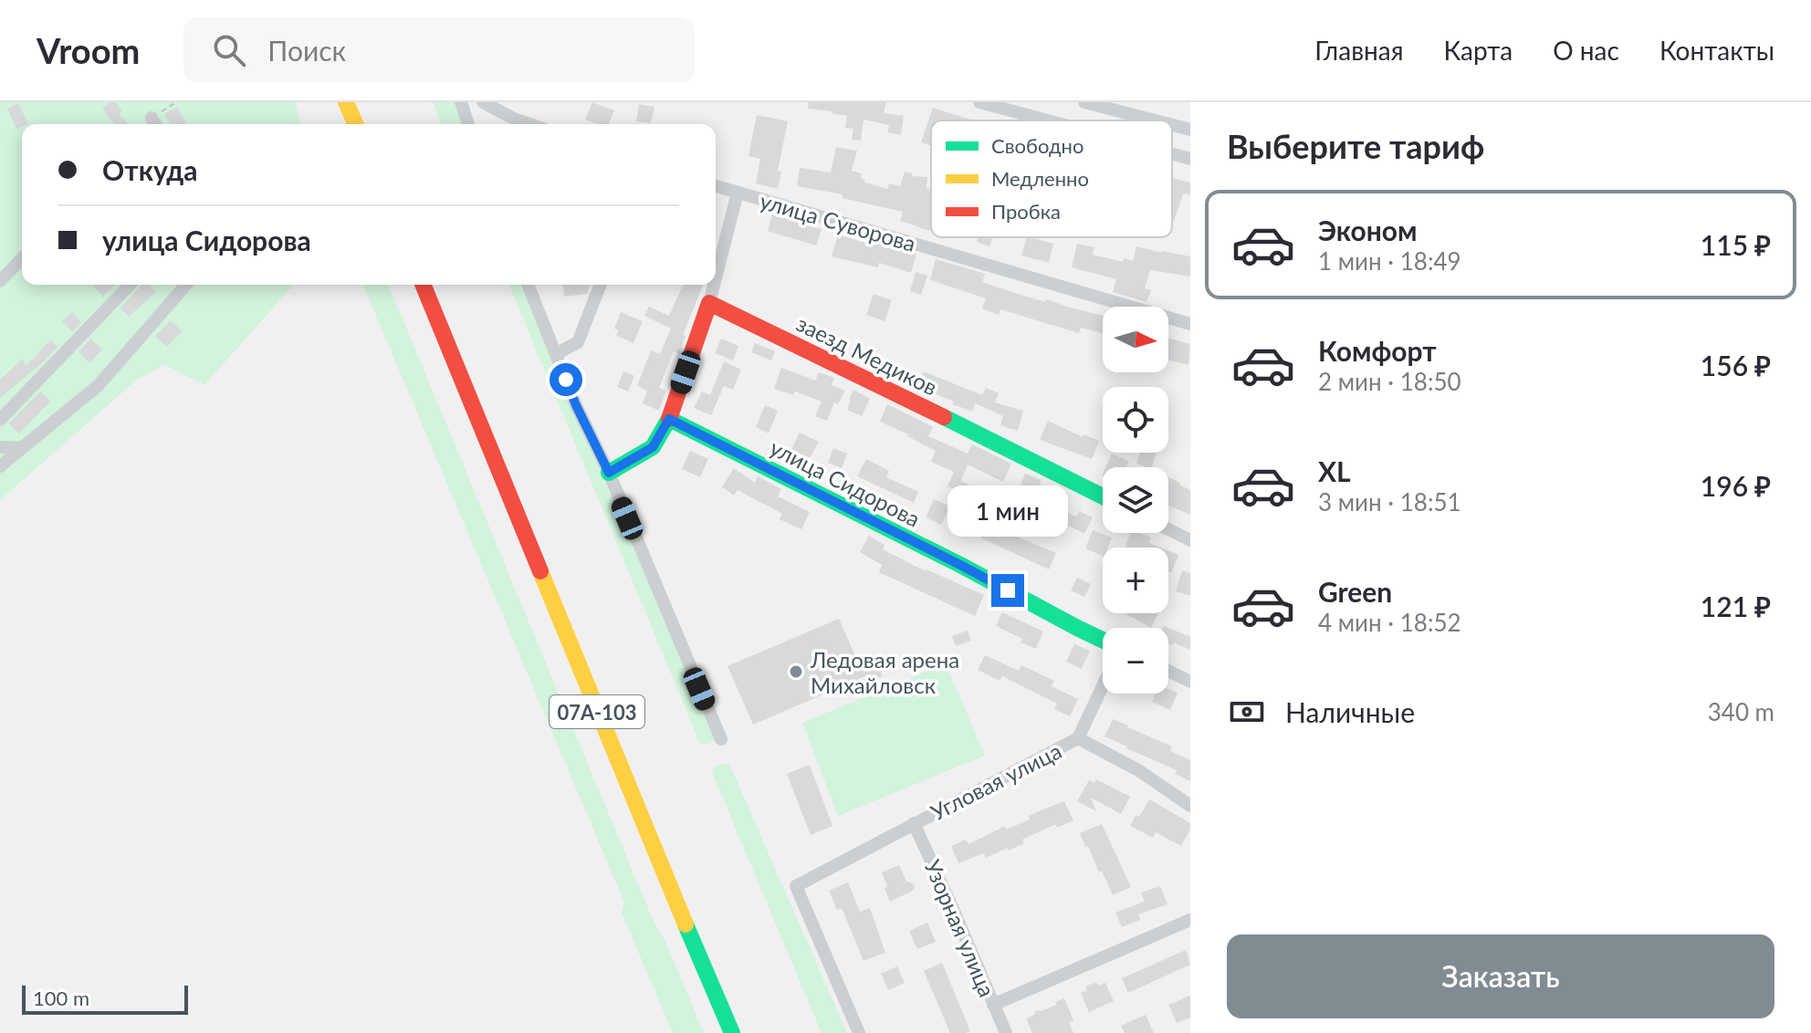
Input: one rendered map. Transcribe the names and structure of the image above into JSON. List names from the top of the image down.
{
  "streets": {
    "street": [
      "улица Суворова",
      "заезд Медиков",
      "улица Сидорова",
      "07А-103",
      "Угловая улица",
      "Узорная улица"
    ]
  },
  "crossings": [
    ["Угловая улица", "Узорная улица"]
  ],
  "places": ["Ледовая арена Михайловск"],
  "legend": ["Свободно", "Медленно", "Пробка"],
  "scale_bar": "100 m",
  "north": "right",
  "page": {
    "header": "Vroom",
    "search": "Поиск",
    "nav": [
      "Главная",
      "Карта",
      "О нас",
      "Контакты"
    ],
    "heading": "Выберите тариф",
    "banner": ["Откуда", "улица Сидорова"],
    "list": [
      {
        "name": "Эконом",
        "note": "1 мин · 18:49",
        "value": "115 ₽"
      },
      {
        "name": "Комфорт",
        "note": "2 мин · 18:50",
        "value": "156 ₽"
      },
      {
        "name": "XL",
        "note": "3 мин · 18:51",
        "value": "196 ₽"
      },
      {
        "name": "Green",
        "note": "4 мин · 18:52",
        "value": "121 ₽"
      }
    ],
    "map_buttons": ["+", "−"],
    "bubble": "1 мин",
    "pay": ["Наличные", "340 m"],
    "buttons": "Заказать",
    "scale": "100 m"
  }
}
